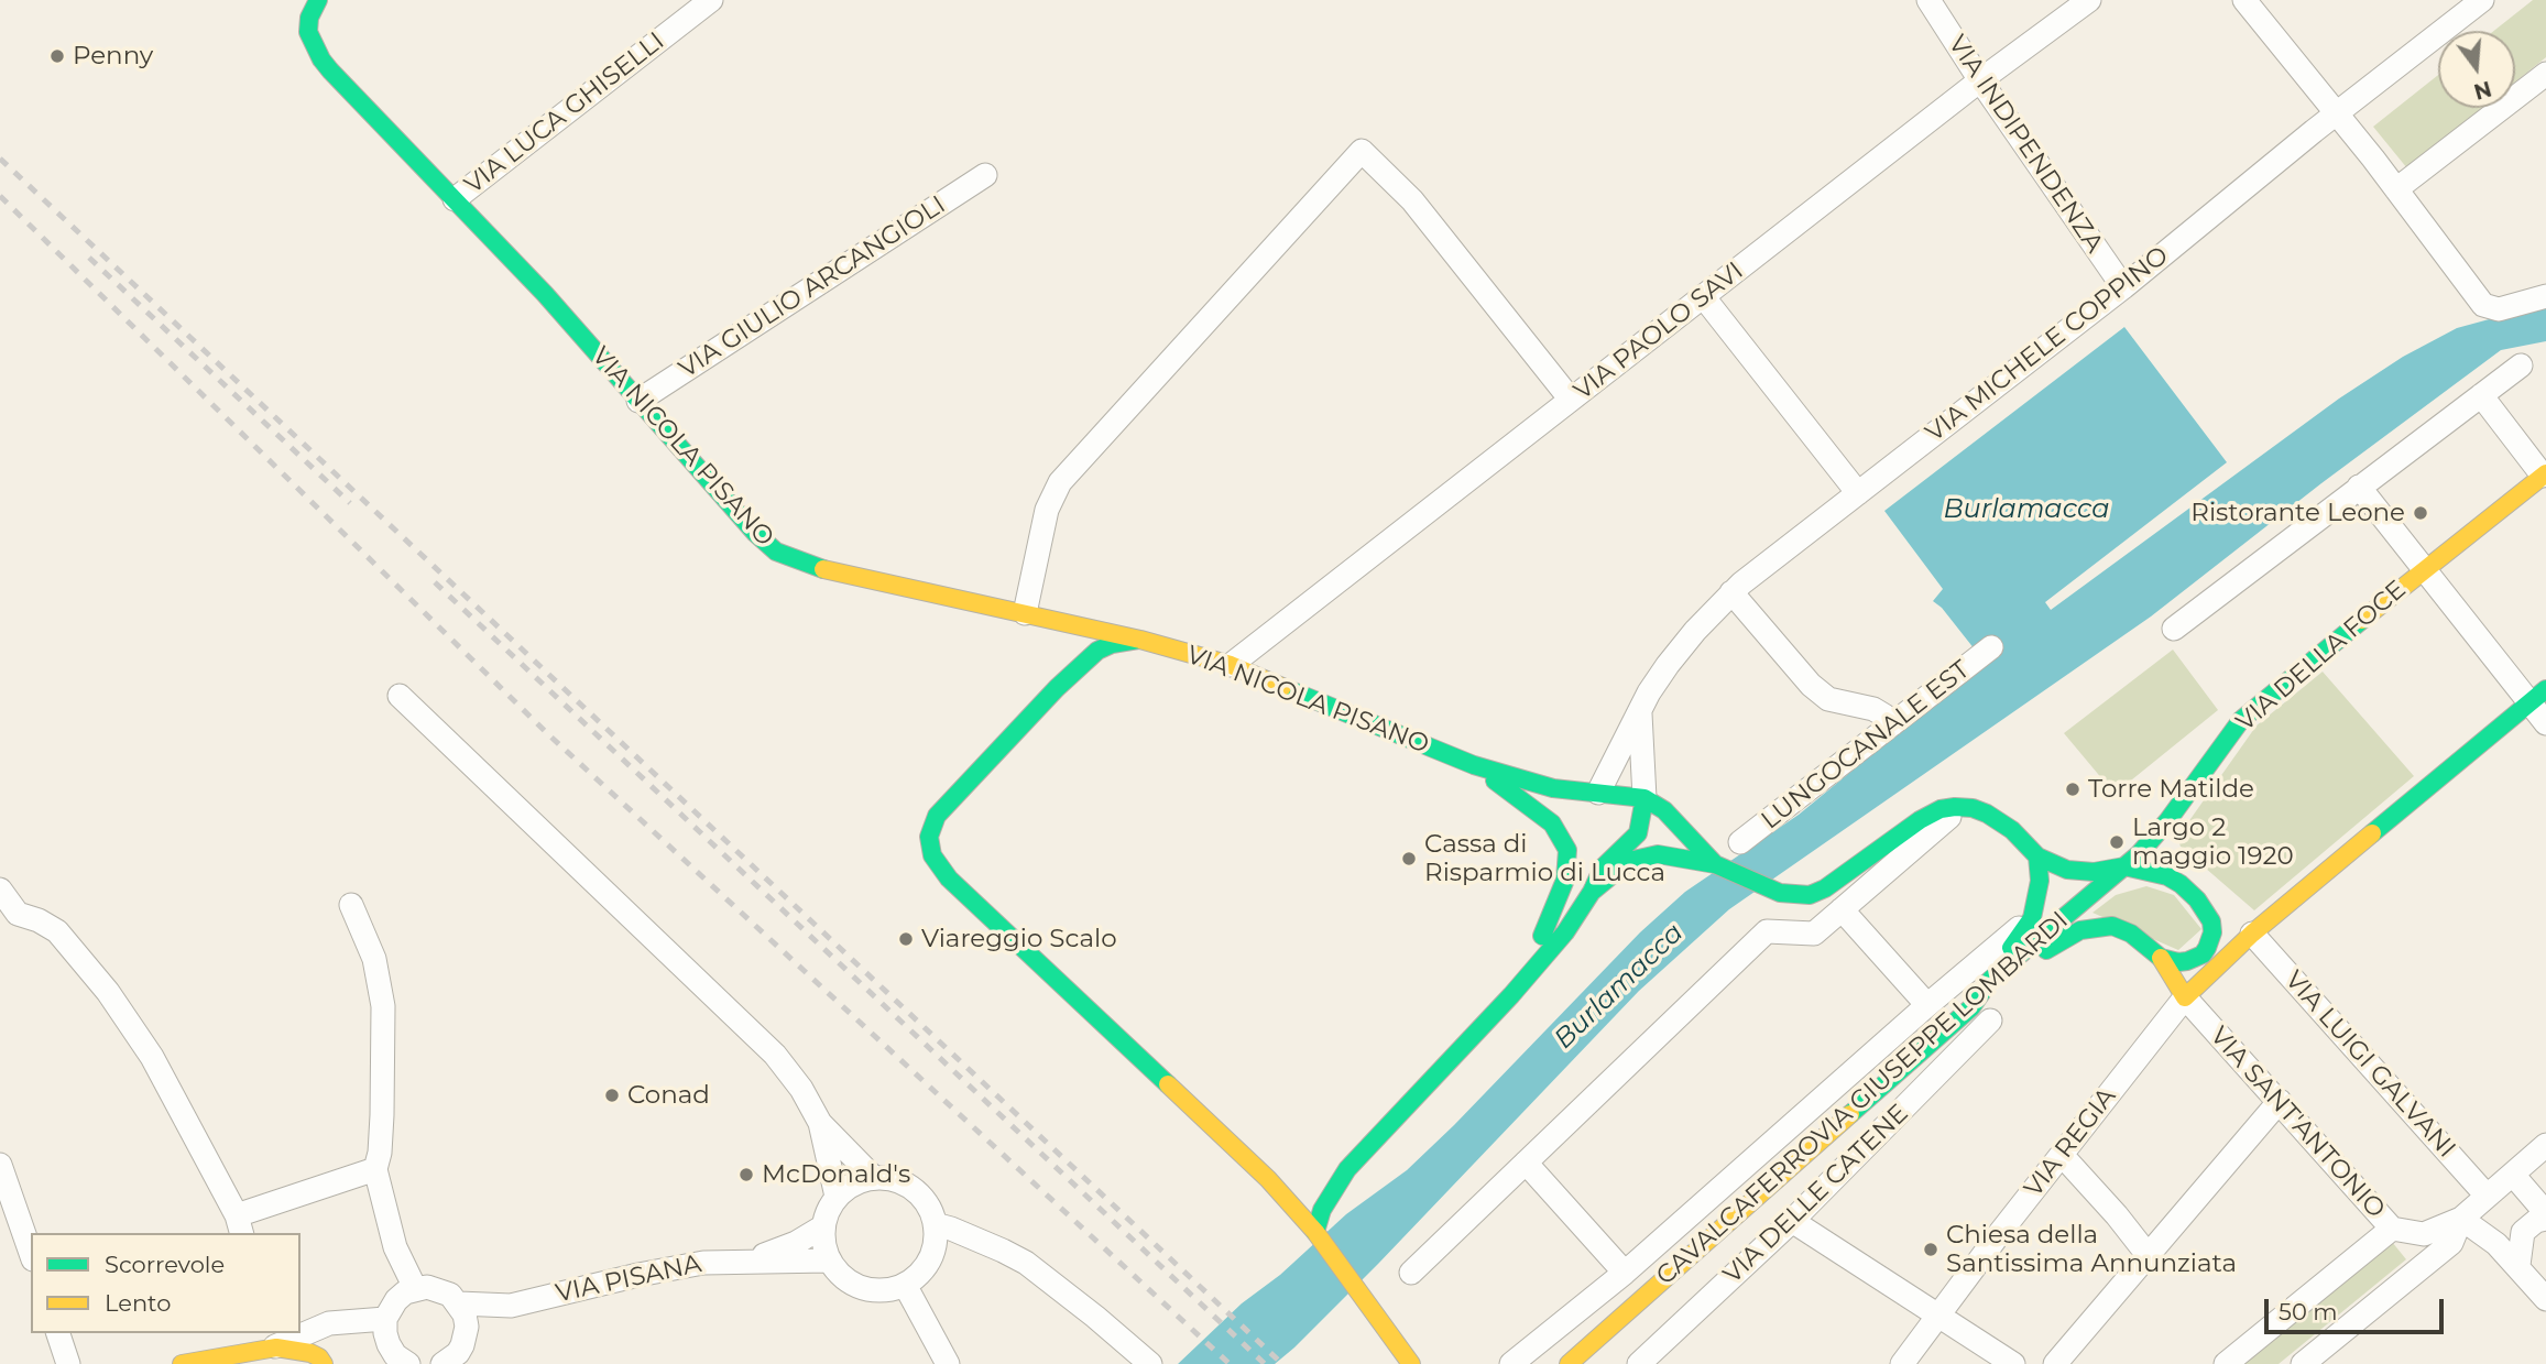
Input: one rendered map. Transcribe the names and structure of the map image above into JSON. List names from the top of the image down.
{
  "streets": {
    "street": [
      "VIA LUCA GHISELLI",
      "VIA INDIPENDENZA",
      "VIA GIULIO ARCANGIOLI",
      "VIA PAOLO SAVI",
      "VIA MICHELE COPPINO",
      "VIA NICOLA PISANO",
      "VIA DELLA FOCE",
      "LUNGOCANALE EST",
      "VIA LUIGI GALVANI",
      "CAVALCAFERROVIA GIUSEPPE LOMBARDI",
      "VIA SANT'ANTONIO",
      "VIA REGIA",
      "VIA DELLE CATENE",
      "VIA PISANA"
    ]
  },
  "crossings": [
    ["VIA LUCA GHISELLI", "VIA NICOLA PISANO"],
    ["VIA INDIPENDENZA", "VIA PAOLO SAVI"],
    ["VIA INDIPENDENZA", "VIA MICHELE COPPINO"],
    ["VIA GIULIO ARCANGIOLI", "VIA NICOLA PISANO"],
    ["VIA PAOLO SAVI", "VIA NICOLA PISANO"],
    ["VIA DELLA FOCE", "CAVALCAFERROVIA GIUSEPPE LOMBARDI"],
    ["VIA LUIGI GALVANI", "VIA REGIA"],
    ["CAVALCAFERROVIA GIUSEPPE LOMBARDI", "VIA DELLE CATENE"],
    ["VIA SANT'ANTONIO", "VIA REGIA"]
  ],
  "water": ["Burlamacca"],
  "places": [
    "Penny",
    "Ristorante Leone",
    "Torre Matilde",
    "Largo 2 maggio 1920",
    "Cassa di Risparmio di Lucca",
    "Viareggio Scalo",
    "Conad",
    "McDonald's",
    "Chiesa della Santissima Annunziata"
  ],
  "legend": ["Scorrevole", "Lento"],
  "scale_bar": "50 m",
  "north": "bottom"
}
